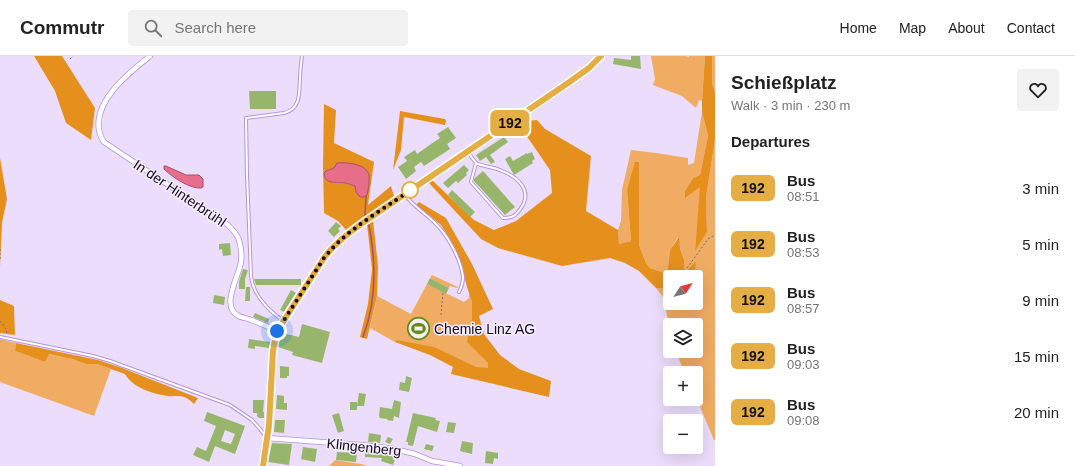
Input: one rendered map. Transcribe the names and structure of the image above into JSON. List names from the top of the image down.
{
  "streets": {
    "street": ["In der Hinterbrühl", "Klingenberg"]
  },
  "places": {
    "sports": ["Chemie Linz AG"]
  },
  "lines": ["bus line 192"],
  "north": "top right",
  "page": {
    "header": "Commutr",
    "search": "Search here",
    "nav": [
      "Home",
      "Map",
      "About",
      "Contact"
    ],
    "on_map": "192",
    "heading": [
      ["Schießplatz", "Walk · 3 min · 230 m"],
      "Departures"
    ],
    "list": [
      {
        "mark": "192",
        "name": "Bus",
        "note": "08:51",
        "value": "3 min"
      },
      {
        "mark": "192",
        "name": "Bus",
        "note": "08:53",
        "value": "5 min"
      },
      {
        "mark": "192",
        "name": "Bus",
        "note": "08:57",
        "value": "9 min"
      },
      {
        "mark": "192",
        "name": "Bus",
        "note": "09:03",
        "value": "15 min"
      },
      {
        "mark": "192",
        "name": "Bus",
        "note": "09:08",
        "value": "20 min"
      }
    ],
    "map_buttons": ["+", "−"]
  }
}
